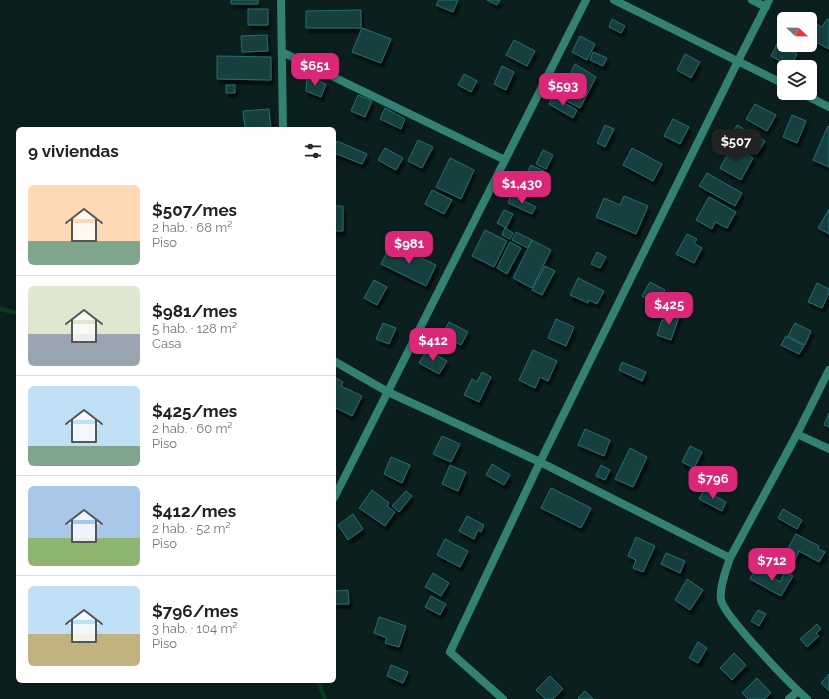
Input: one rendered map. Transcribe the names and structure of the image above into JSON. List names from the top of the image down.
{
  "north": "right",
  "page": {
    "price": [
      "$651",
      "$593",
      "$507",
      "$1,430",
      "$981",
      "$425",
      "$412",
      "$796",
      "$712"
    ],
    "heading": "9 viviendas",
    "list": [
      {
        "name": "$507/mes",
        "note": "2 hab. · 68 m² · Piso"
      },
      {
        "name": "$981/mes",
        "note": "5 hab. · 128 m² · Casa"
      },
      {
        "name": "$425/mes",
        "note": "2 hab. · 60 m² · Piso"
      },
      {
        "name": "$412/mes",
        "note": "2 hab. · 52 m² · Piso"
      },
      {
        "name": "$796/mes",
        "note": "3 hab. · 104 m² · Piso"
      }
    ]
  }
}
